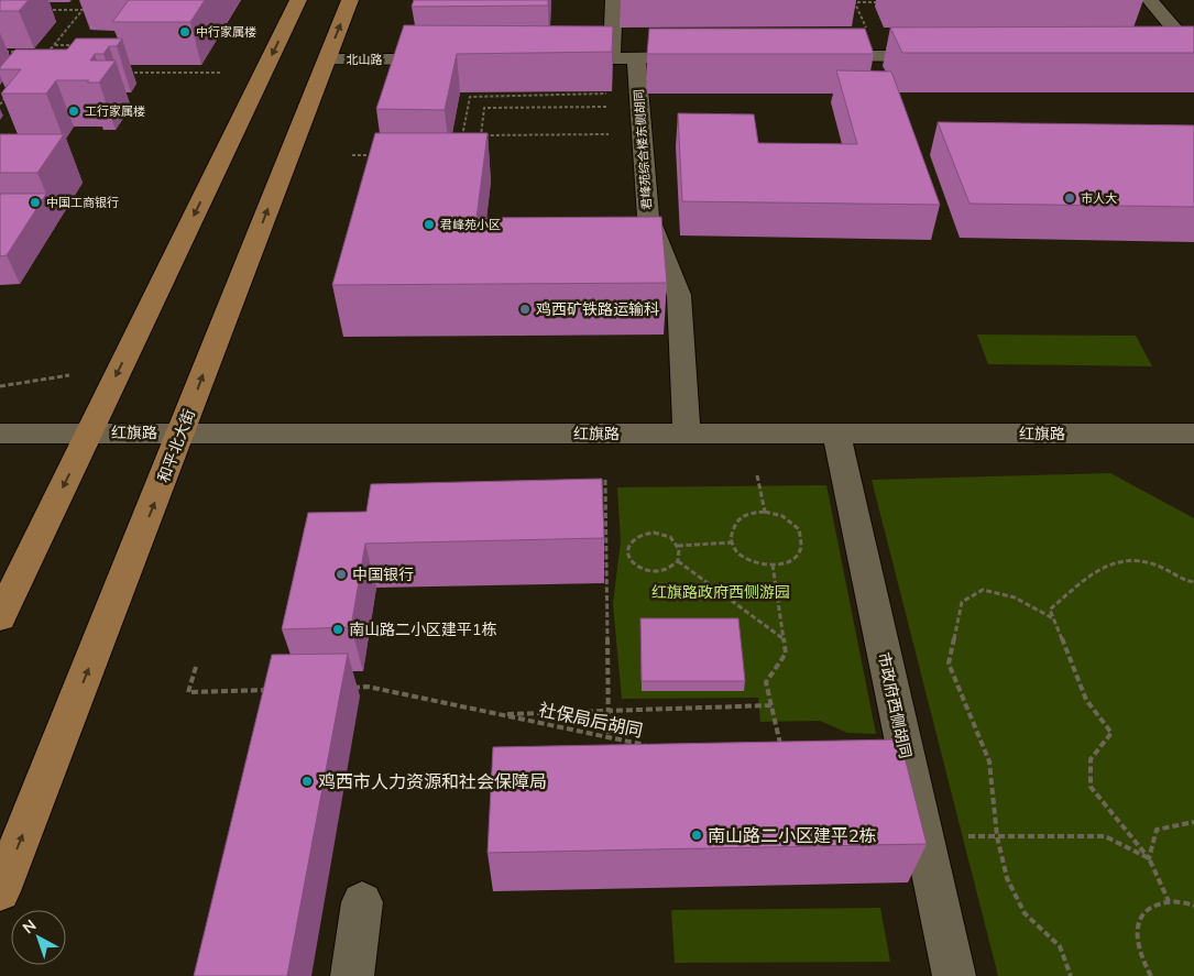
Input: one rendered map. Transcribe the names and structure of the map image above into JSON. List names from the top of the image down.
{
  "streets": {
    "main road": ["和平北大街"],
    "street": [
      "北山路",
      "君峰苑综合楼东侧胡同",
      "红旗路",
      "市政府西侧胡同"
    ],
    "path": ["社保局后胡同"]
  },
  "crossings": [
    ["北山路", "和平北大街"],
    ["君峰苑综合楼东侧胡同", "红旗路"],
    ["红旗路", "和平北大街"],
    ["红旗路", "市政府西侧胡同"]
  ],
  "parks": ["红旗路政府西侧游园"],
  "places": [
    "中行家属楼",
    "工行家属楼",
    "市人大",
    "中国工商银行",
    "君峰苑小区",
    "鸡西矿铁路运输科",
    "中国银行",
    "南山路二小区建平1栋",
    "鸡西市人力资源和社会保障局",
    "南山路二小区建平2栋"
  ],
  "north": "top left"
}
